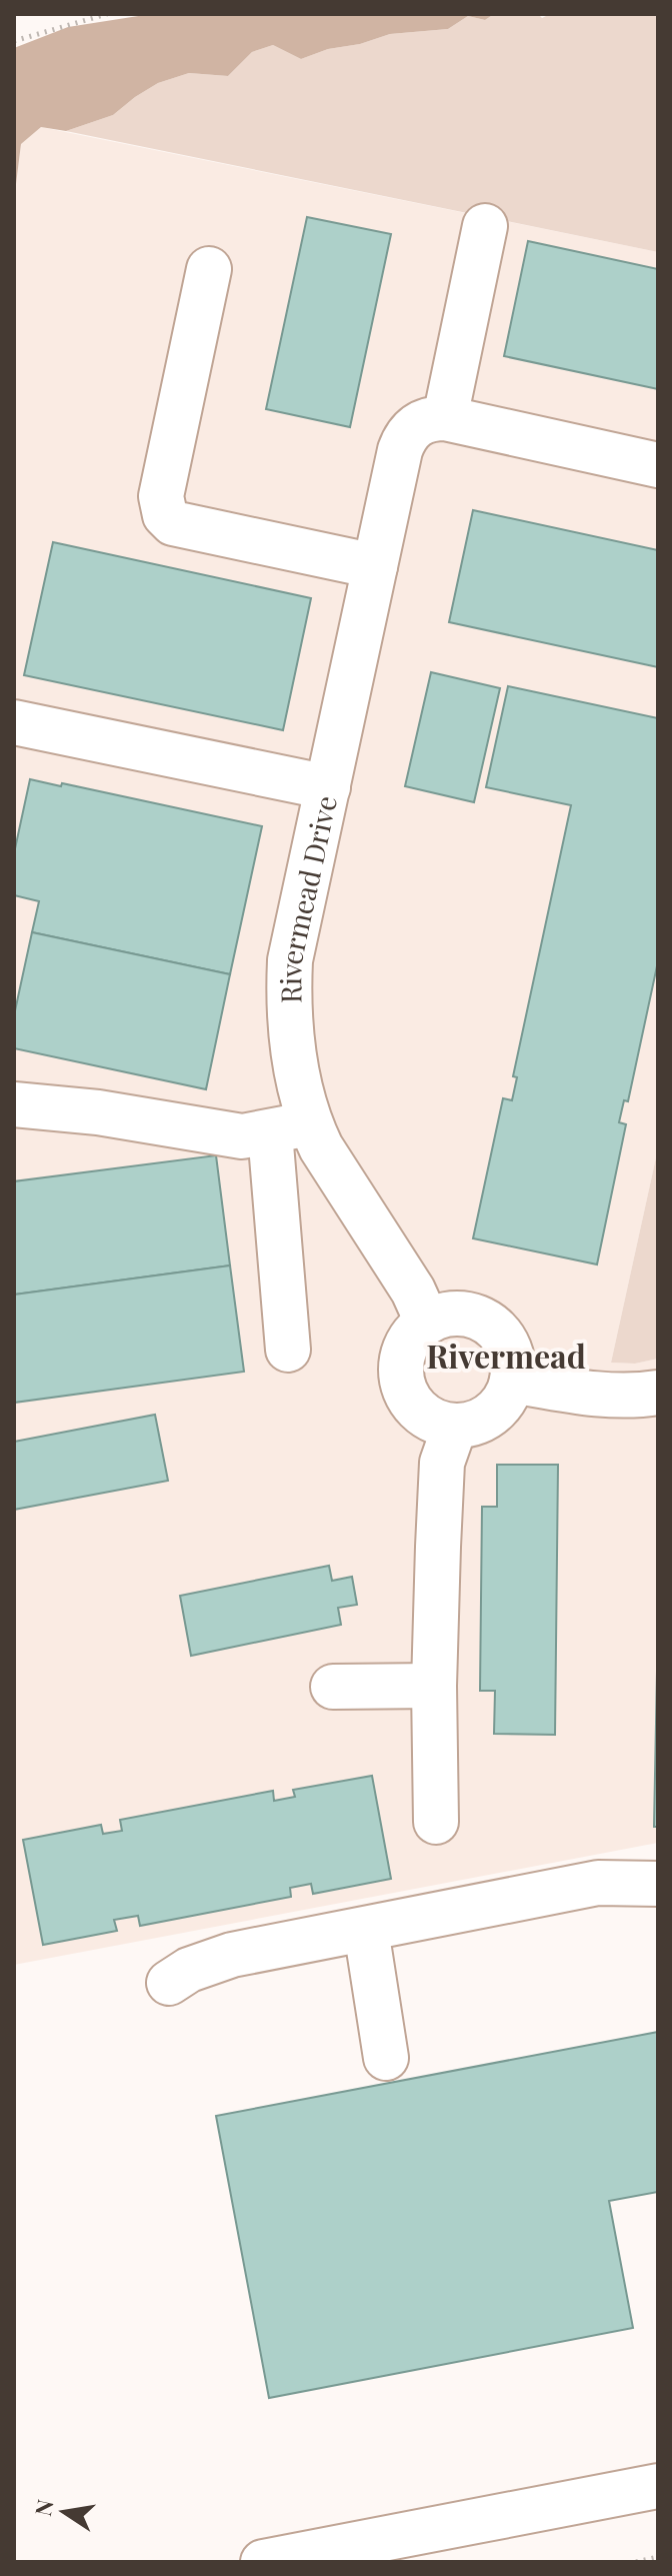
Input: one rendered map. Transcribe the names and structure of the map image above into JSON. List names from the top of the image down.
{
  "streets": {
    "street": ["Rivermead Drive"]
  },
  "districts": ["Rivermead"],
  "north": "left"
}
